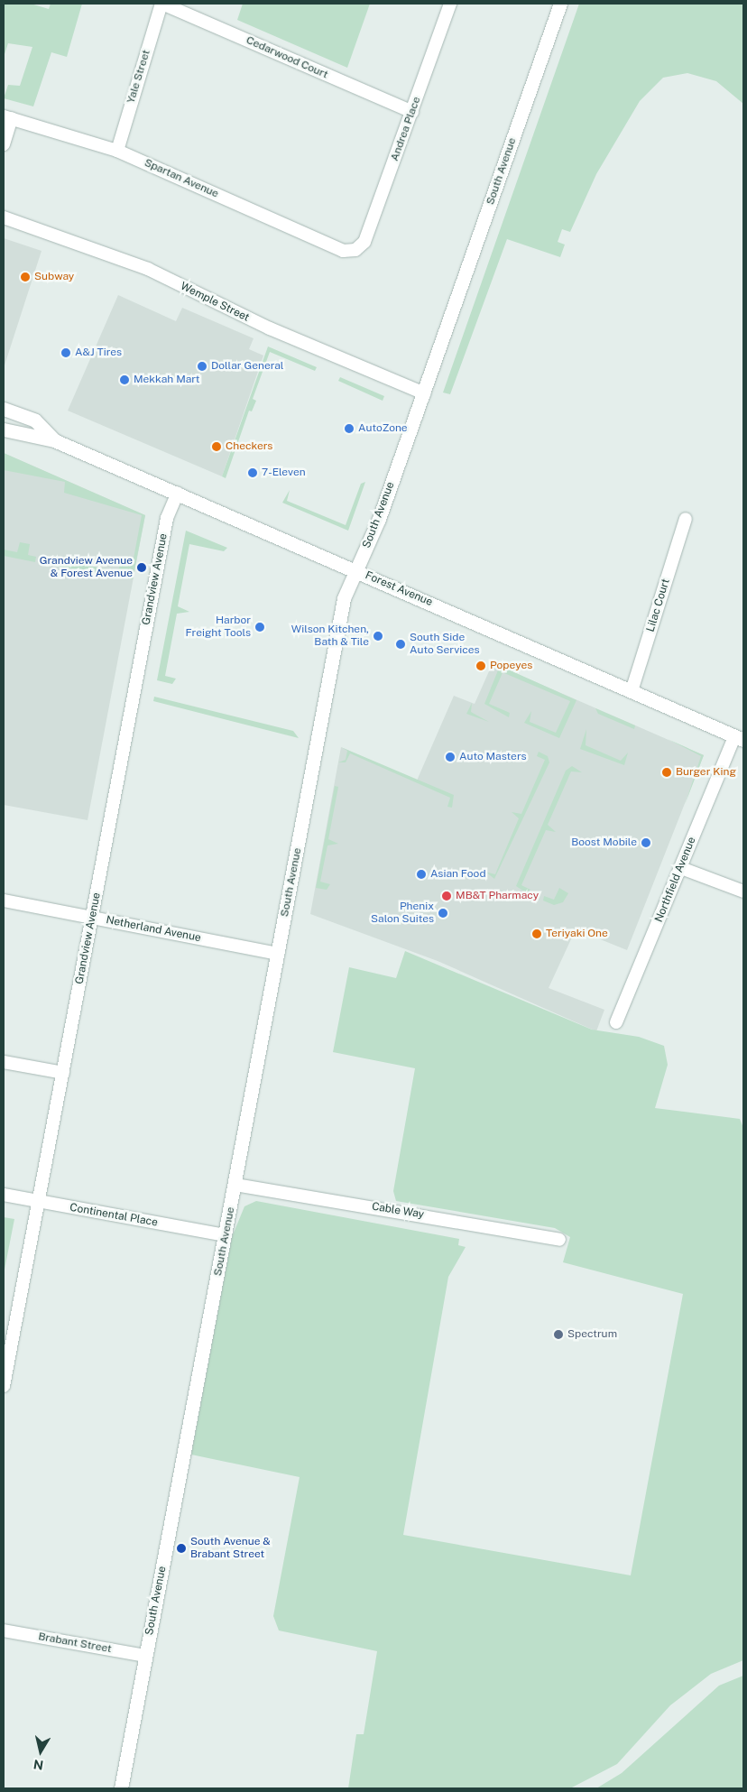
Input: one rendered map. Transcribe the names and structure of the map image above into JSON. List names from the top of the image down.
{
  "streets": {
    "street": [
      "Cedarwood Court",
      "Yale Street",
      "Andrea Place",
      "South Avenue",
      "Spartan Avenue",
      "Wemple Street",
      "Grandview Avenue",
      "Forest Avenue",
      "Lilac Court",
      "Northfield Avenue",
      "Netherland Avenue",
      "Cable Way",
      "Continental Place",
      "Brabant Street"
    ]
  },
  "crossings": [
    ["Cedarwood Court", "Yale Street"],
    ["Cedarwood Court", "Andrea Place"],
    ["Yale Street", "Spartan Avenue"],
    ["Andrea Place", "Spartan Avenue"],
    ["South Avenue", "Wemple Street"],
    ["South Avenue", "Forest Avenue"],
    ["South Avenue", "Netherland Avenue"],
    ["South Avenue", "Cable Way"],
    ["South Avenue", "Continental Place"],
    ["South Avenue", "Brabant Street"],
    ["Grandview Avenue", "Forest Avenue"],
    ["Grandview Avenue", "Netherland Avenue"],
    ["Grandview Avenue", "Continental Place"],
    ["Forest Avenue", "Lilac Court"],
    ["Forest Avenue", "Northfield Avenue"]
  ],
  "places": [
    "Subway",
    "A&J Tires",
    "Dollar General",
    "Mekkah Mart",
    "AutoZone",
    "Checkers",
    "7-Eleven",
    "Grandview Avenue & Forest Avenue",
    "Harbor Freight Tools",
    "Wilson Kitchen, Bath & Tile",
    "South Side Auto Services",
    "Popeyes",
    "Auto Masters",
    "Burger King",
    "Boost Mobile",
    "Asian Food",
    "MB&T Pharmacy",
    "Phenix Salon Suites",
    "Teriyaki One",
    "Spectrum",
    "South Avenue & Brabant Street"
  ],
  "north": "bottom"
}
